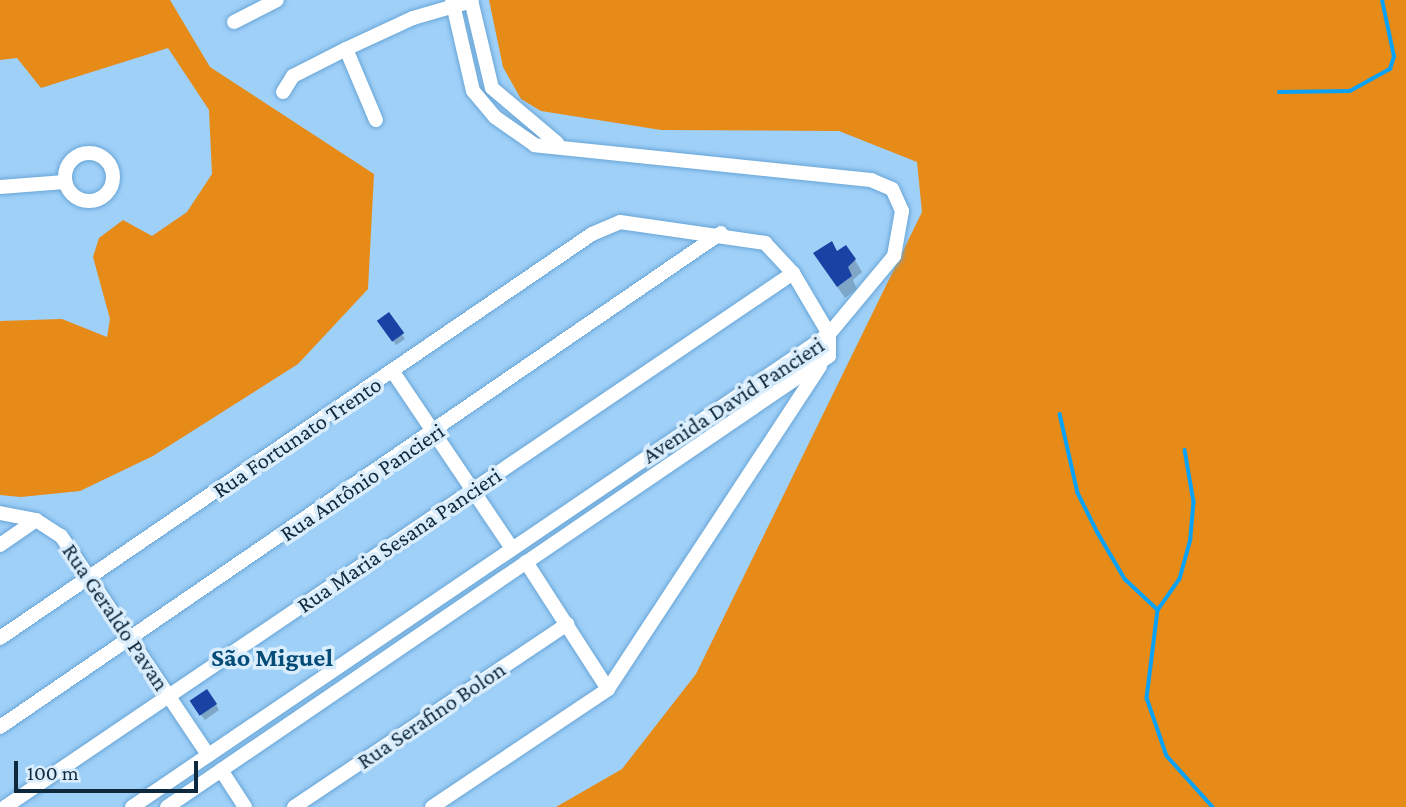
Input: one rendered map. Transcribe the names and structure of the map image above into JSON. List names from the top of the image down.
{
  "streets": {
    "street": [
      "Avenida David Pancieri",
      "Rua Fortunato Trento",
      "Rua Antônio Pancieri",
      "Rua Maria Sesana Pancieri",
      "Rua Geraldo Pavan",
      "Rua Serafino Bolon"
    ]
  },
  "crossings": [
    ["Avenida David Pancieri", "Rua Fortunato Trento"],
    ["Avenida David Pancieri", "Rua Geraldo Pavan"],
    ["Rua Fortunato Trento", "Rua Antônio Pancieri"],
    ["Rua Fortunato Trento", "Rua Maria Sesana Pancieri"],
    ["Rua Fortunato Trento", "Rua Geraldo Pavan"],
    ["Rua Antônio Pancieri", "Rua Geraldo Pavan"],
    ["Rua Maria Sesana Pancieri", "Rua Geraldo Pavan"]
  ],
  "districts": ["São Miguel"],
  "scale_bar": "100 m"
}
